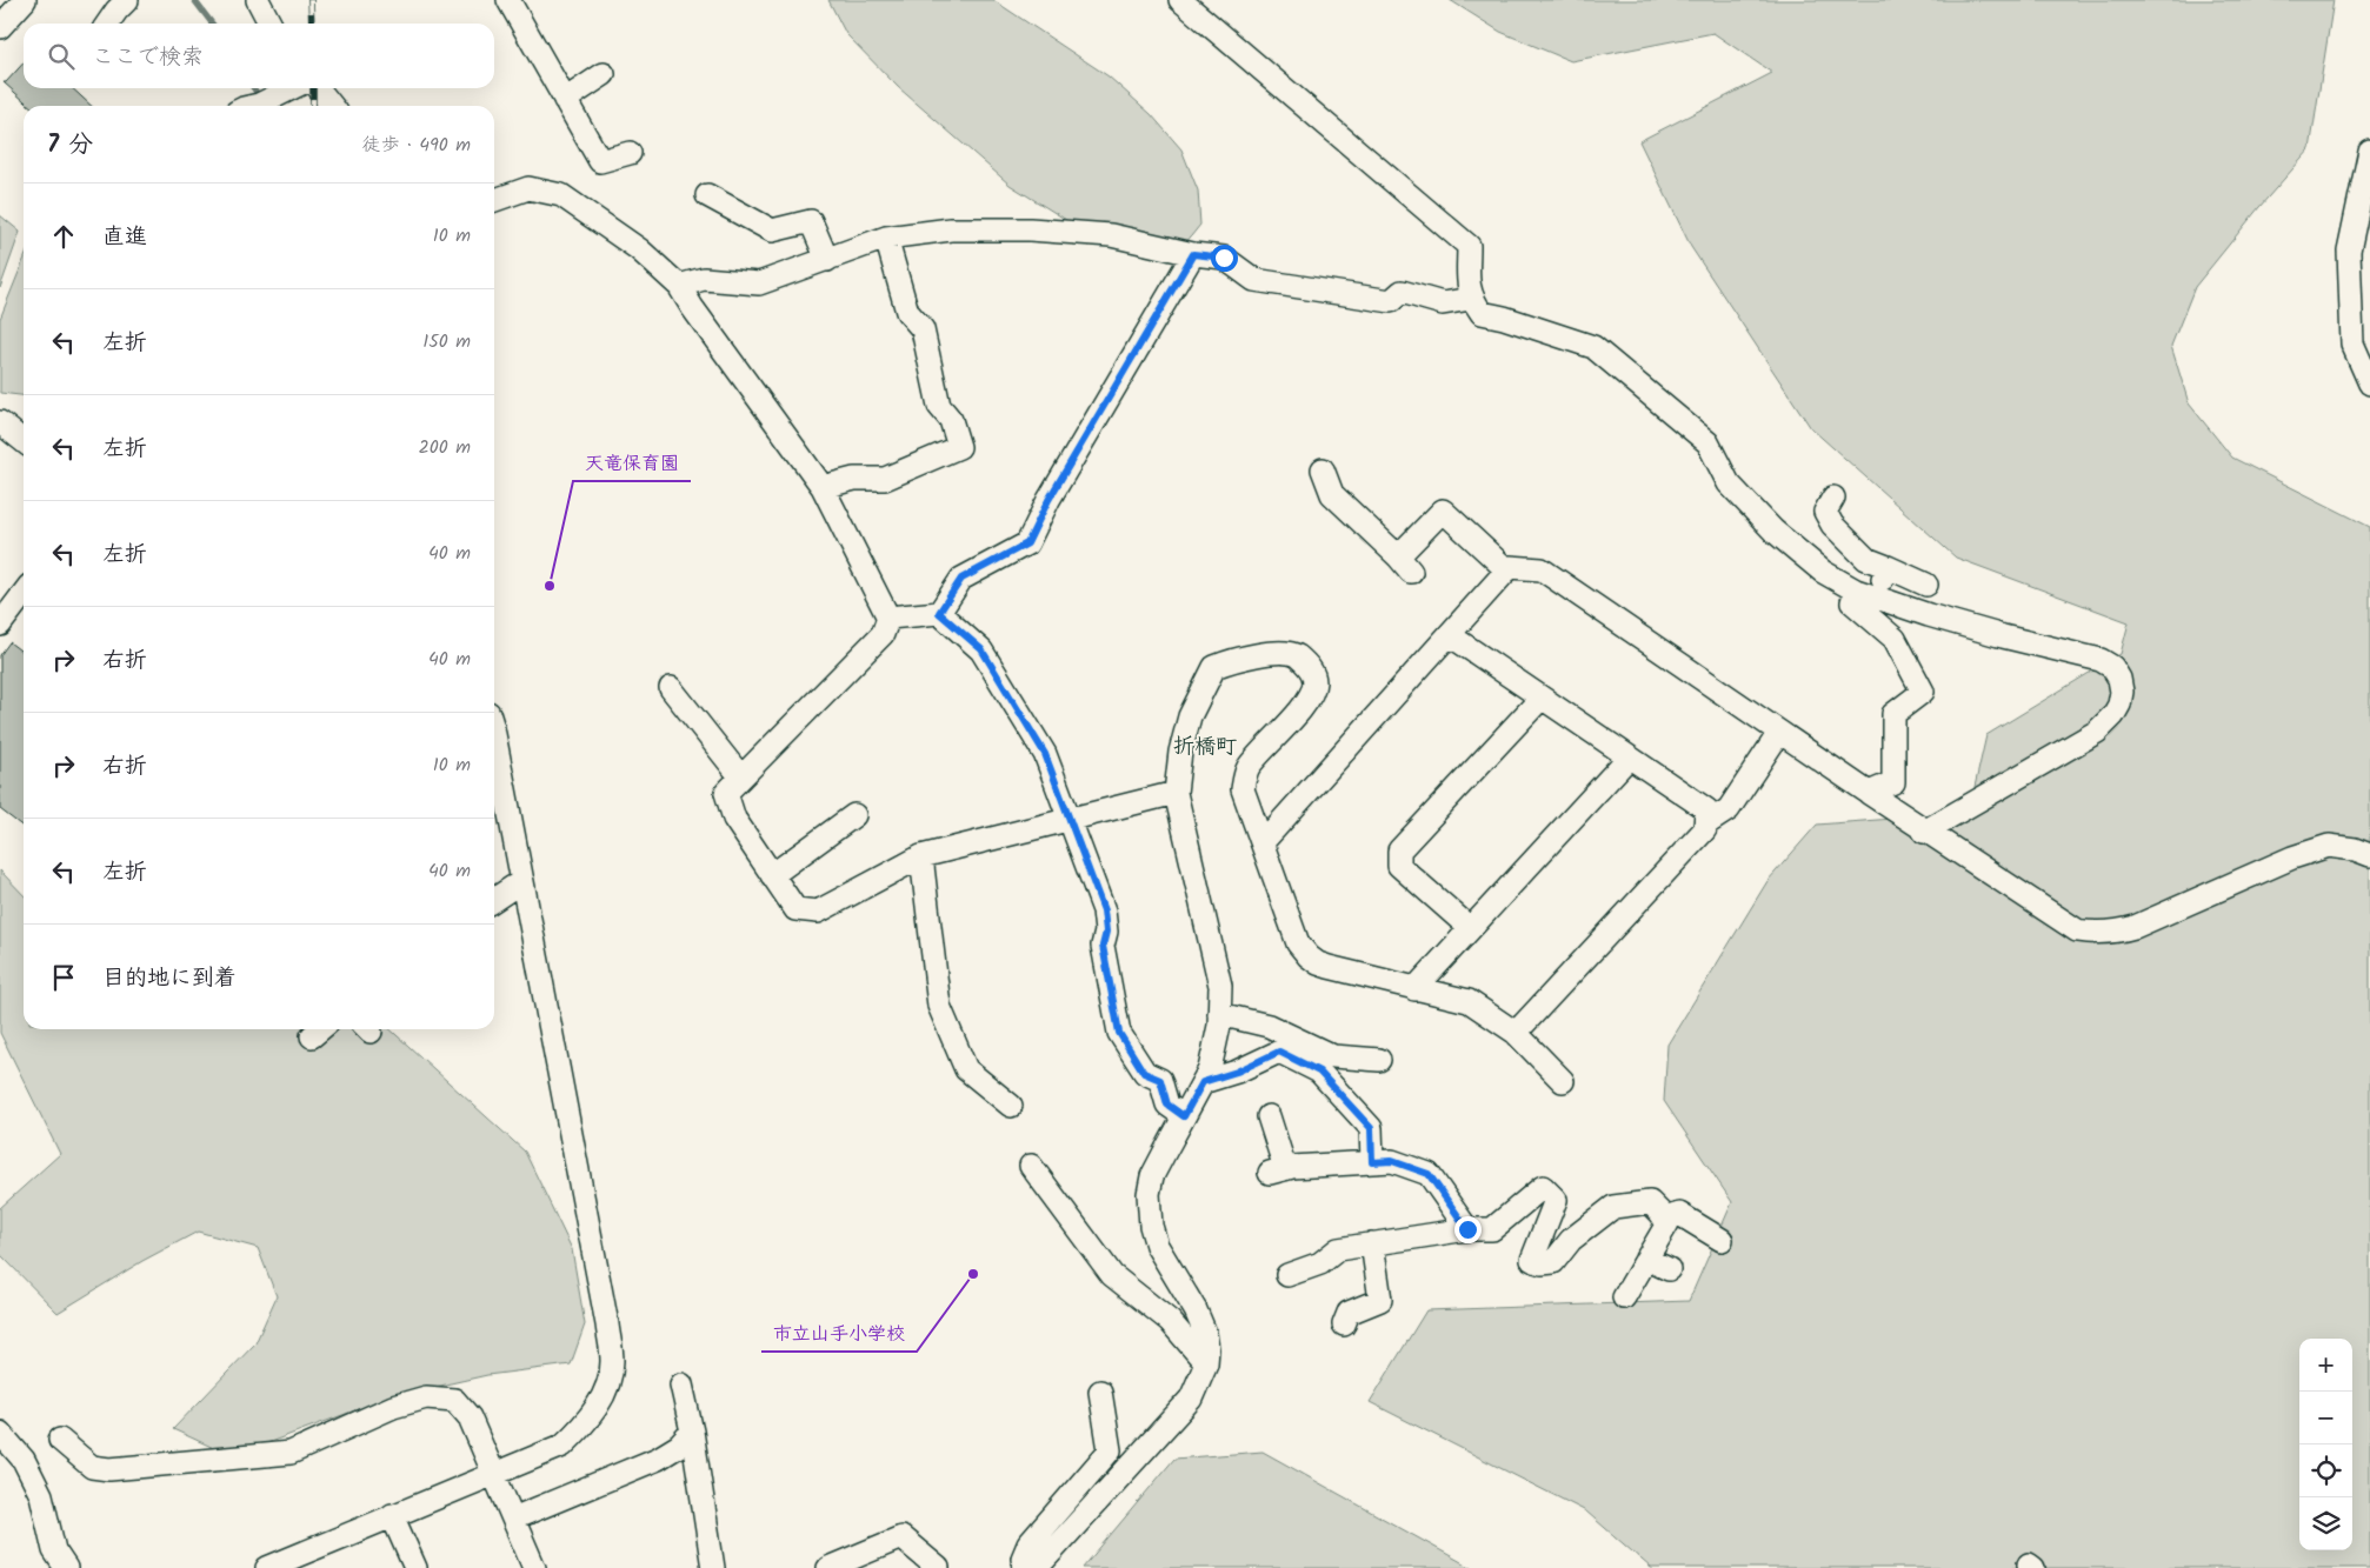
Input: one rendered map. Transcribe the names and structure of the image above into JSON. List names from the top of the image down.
{
  "districts": ["折橋町"],
  "places": ["天竜保育園", "市立山手小学校"],
  "page": {
    "search": "ここで検索",
    "heading": ["7 分", "徒歩 · 490 m"],
    "list": [
      ["直進", "10 m"],
      ["左折", "150 m"],
      ["左折", "200 m"],
      ["左折", "40 m"],
      ["右折", "40 m"],
      ["右折", "10 m"],
      ["左折", "40 m"],
      "目的地に到着"
    ],
    "map_buttons": ["+", "−"]
  }
}
